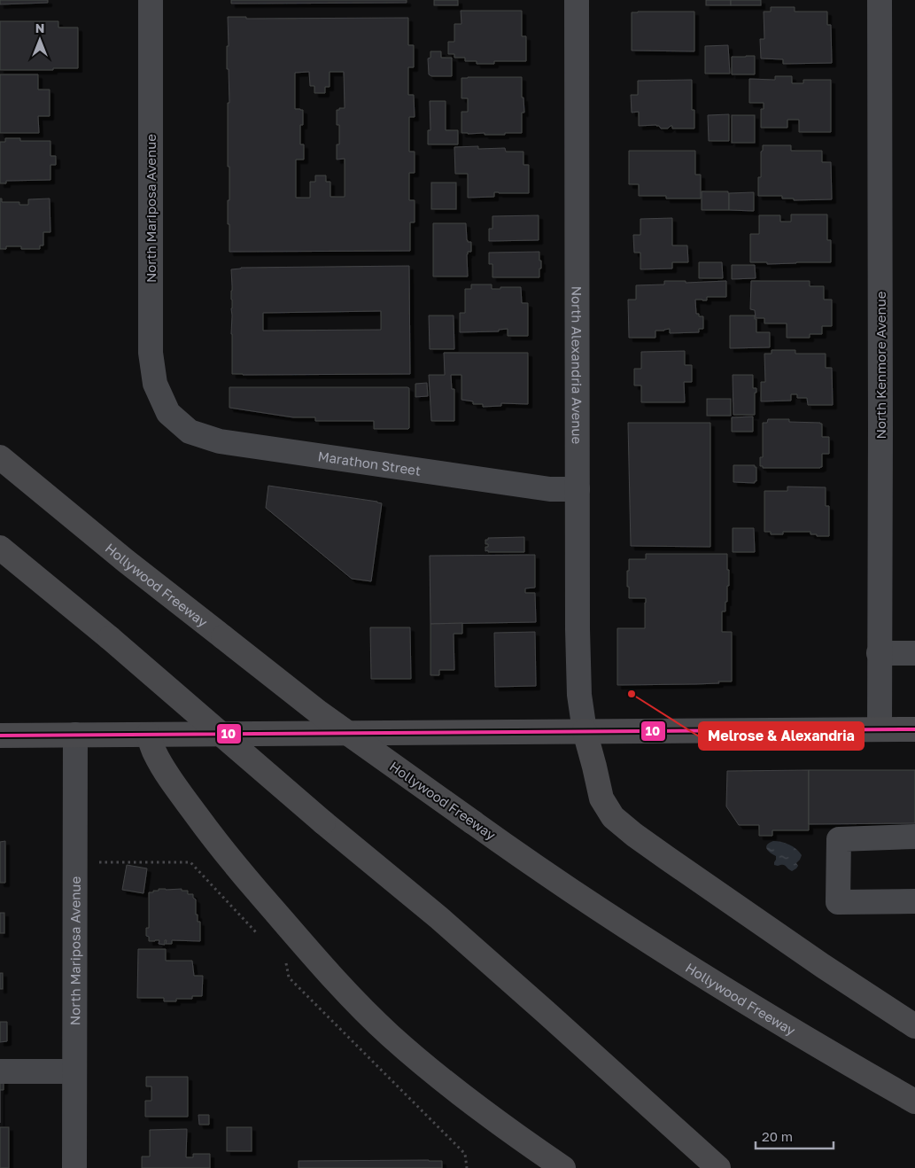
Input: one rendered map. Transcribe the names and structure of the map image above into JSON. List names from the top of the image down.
{
  "streets": {
    "main road": ["Hollywood Freeway"],
    "street": [
      "North Mariposa Avenue",
      "North Kenmore Avenue",
      "North Alexandria Avenue",
      "Marathon Street"
    ]
  },
  "crossings": [
    ["North Mariposa Avenue", "Marathon Street"],
    ["North Alexandria Avenue", "Marathon Street"]
  ],
  "places": ["Melrose & Alexandria"],
  "lines": ["transit line 10"],
  "scale_bar": "20 m",
  "north": "top"
}
